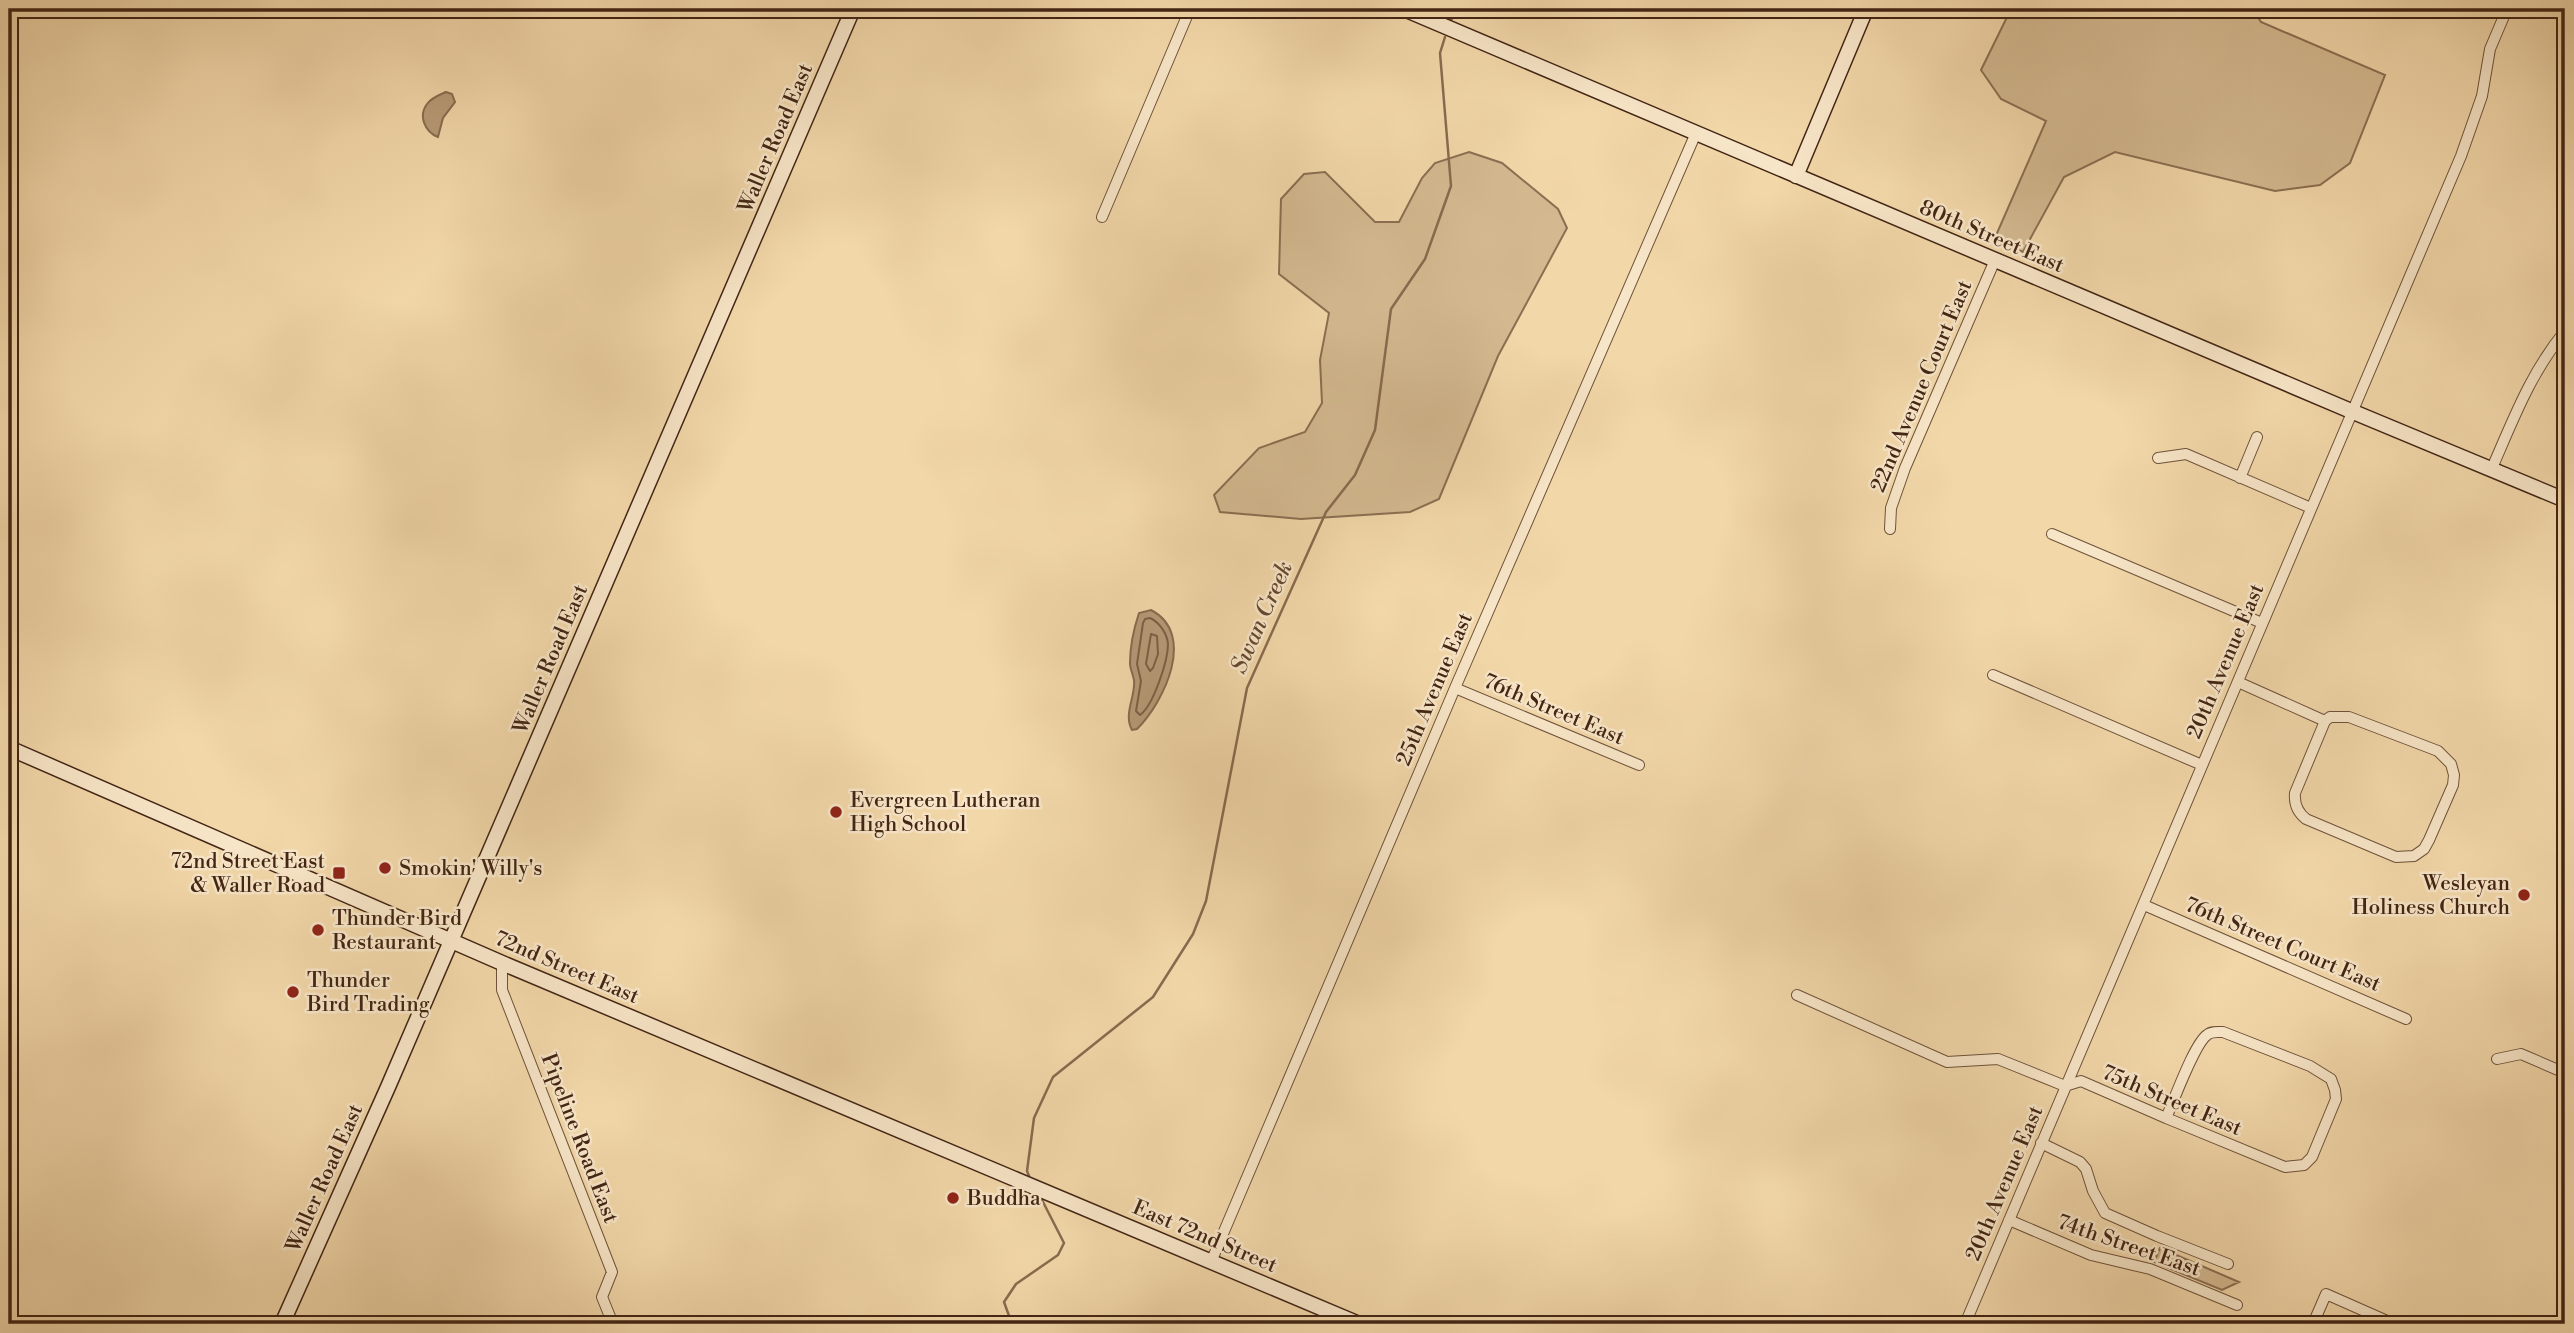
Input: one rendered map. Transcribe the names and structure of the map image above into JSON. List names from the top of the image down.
{
  "streets": {
    "street": [
      "Waller Road East",
      "80th Street East",
      "22nd Avenue Court East",
      "20th Avenue East",
      "25th Avenue East",
      "76th Street East",
      "76th Street Court East",
      "72nd Street East",
      "75th Street East",
      "Pipeline Road East",
      "East 72nd Street",
      "74th Street East"
    ]
  },
  "crossings": [
    ["Waller Road East", "72nd Street East"],
    ["80th Street East", "22nd Avenue Court East"],
    ["80th Street East", "20th Avenue East"],
    ["80th Street East", "25th Avenue East"],
    ["20th Avenue East", "76th Street Court East"],
    ["20th Avenue East", "75th Street East"],
    ["20th Avenue East", "74th Street East"],
    ["25th Avenue East", "76th Street East"],
    ["25th Avenue East", "East 72nd Street"],
    ["72nd Street East", "Pipeline Road East"],
    ["72nd Street East", "East 72nd Street"]
  ],
  "water": ["Swan Creek"],
  "places": {
    "other": [
      "Evergreen Lutheran High School",
      "Smokin' Willy's",
      "Wesleyan Holiness Church",
      "Thunder Bird Restaurant",
      "Thunder Bird Trading",
      "Buddha"
    ],
    "transit": ["72nd Street East & Waller Road"]
  }
}
